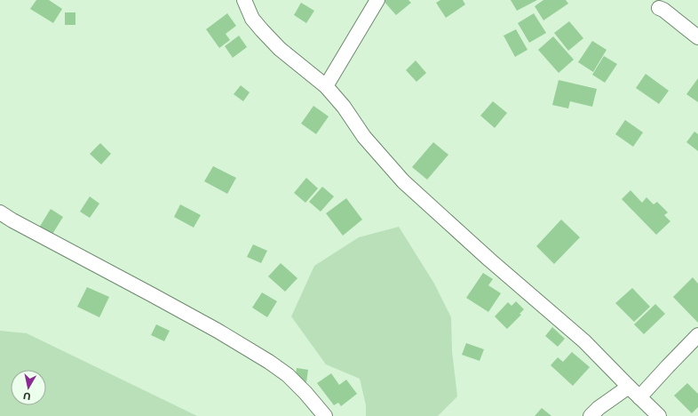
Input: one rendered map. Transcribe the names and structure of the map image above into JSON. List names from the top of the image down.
{
  "north": "bottom"
}
